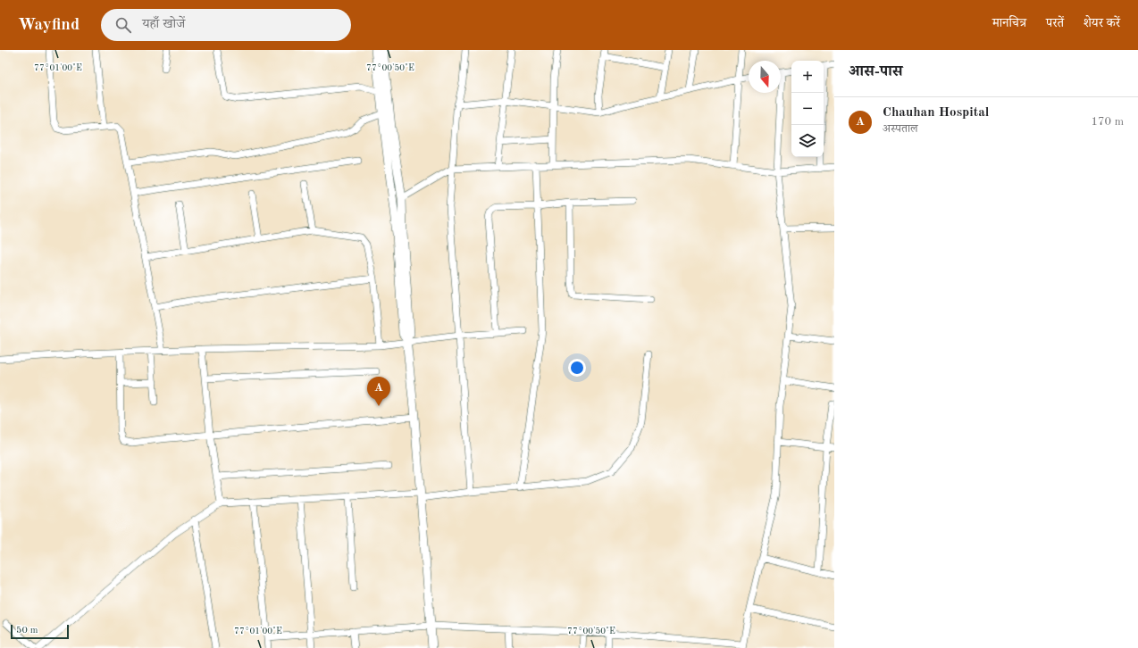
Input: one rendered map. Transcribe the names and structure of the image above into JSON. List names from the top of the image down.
{
  "scale_bar": "50 m",
  "north": "bottom",
  "page": {
    "header": "Wayfind",
    "search": "यहाँ खोजें",
    "nav": ["मानचित्र", "परतें", "शेयर करें"],
    "heading": "आस-पास",
    "map_buttons": ["+", "−"],
    "list": [
      {
        "mark": "A",
        "name": "Chauhan Hospital",
        "note": "अस्पताल",
        "value": "170 m"
      }
    ],
    "pins": "A",
    "scale": "50 m"
  },
  "coordinates": ["77°01'00\"E", "77°00'50\"E"]
}
